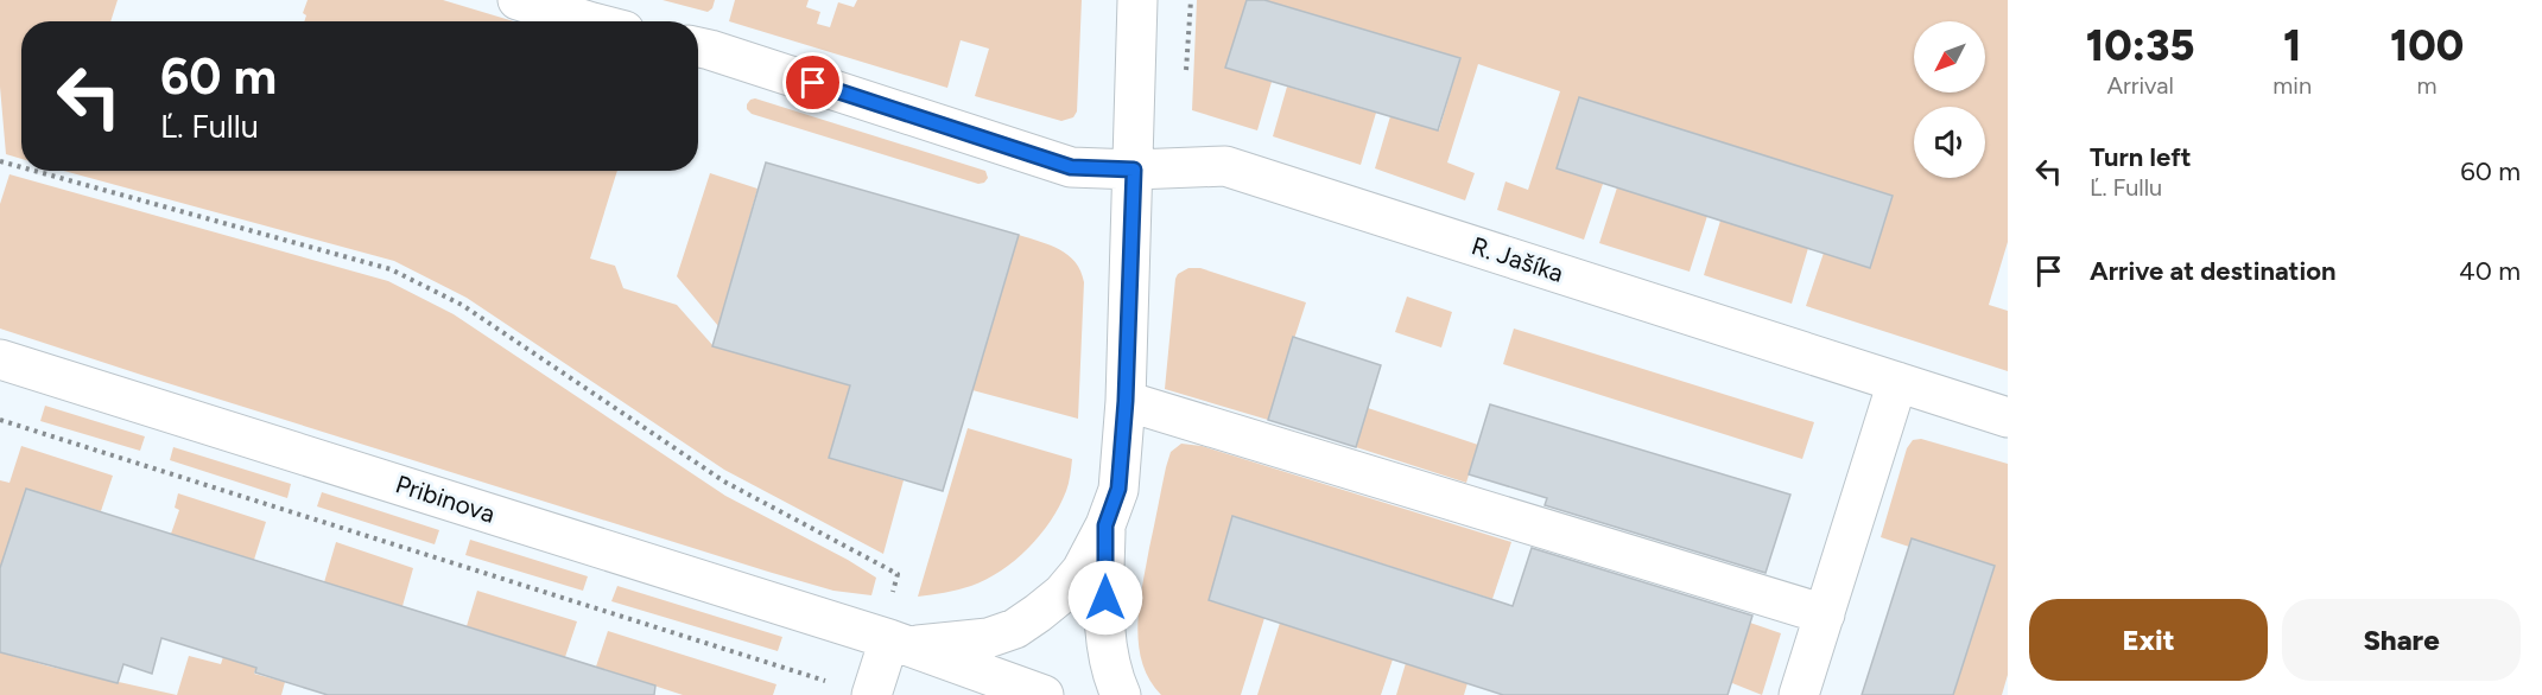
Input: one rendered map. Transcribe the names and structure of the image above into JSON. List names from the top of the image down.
{
  "streets": {
    "street": ["R. Jašíka", "Pribinova"]
  },
  "north": "bottom left",
  "page": {
    "eta": [
      "10:35",
      "Arrival",
      "1",
      "min",
      "100",
      "m"
    ],
    "turn": ["60 m", "Ľ. Fullu"],
    "list": [
      {
        "name": "Turn left",
        "note": "Ľ. Fullu",
        "value": "60 m"
      },
      {
        "name": "Arrive at destination",
        "value": "40 m"
      }
    ],
    "buttons": ["Exit", "Share"]
  }
}
